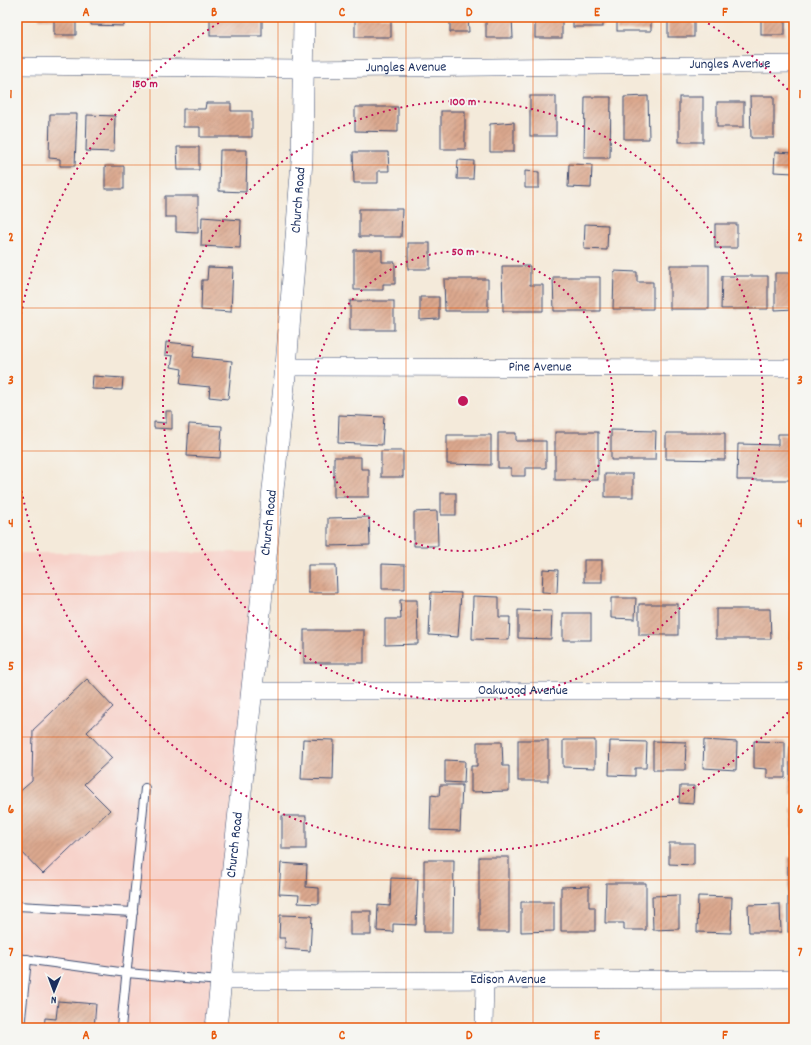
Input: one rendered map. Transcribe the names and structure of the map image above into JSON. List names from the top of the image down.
{
  "streets": {
    "street": [
      "Jungles Avenue",
      "Church Road",
      "Pine Avenue",
      "Oakwood Avenue",
      "Edison Avenue"
    ]
  },
  "crossings": [
    ["Jungles Avenue", "Church Road"],
    ["Church Road", "Pine Avenue"],
    ["Church Road", "Oakwood Avenue"],
    ["Church Road", "Edison Avenue"]
  ],
  "north": "bottom",
  "grid": {
    "columns": [
      "A",
      "B",
      "C",
      "D",
      "E",
      "F"
    ],
    "rows": [
      "1",
      "2",
      "3",
      "4",
      "5",
      "6",
      "7"
    ]
  },
  "rings": ["150 m", "100 m", "50 m"]
}
